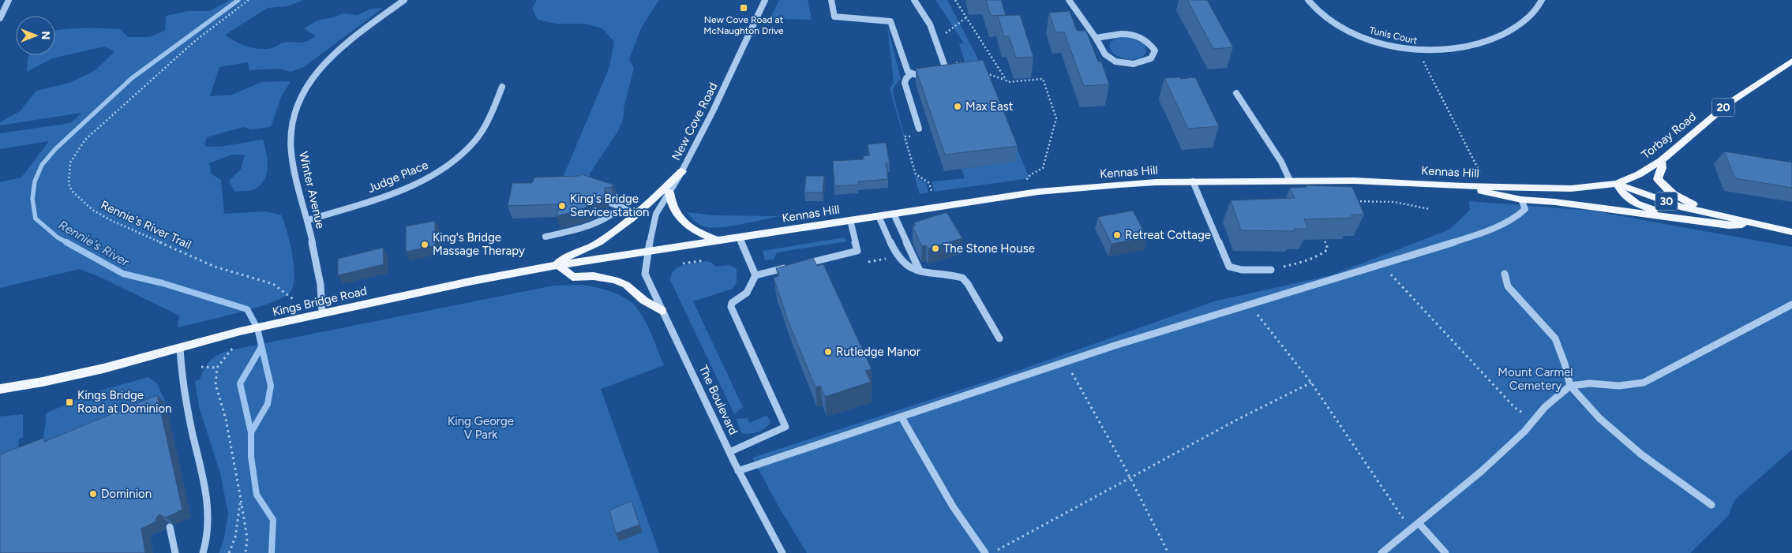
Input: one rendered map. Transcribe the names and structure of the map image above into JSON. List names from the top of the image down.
{
  "streets": {
    "main road": [
      "20",
      "Torbay Road",
      "Kennas Hill",
      "30",
      "Kings Bridge Road"
    ],
    "street": [
      "Tunis Court",
      "New Cove Road",
      "Judge Place",
      "Winter Avenue",
      "The Boulevard"
    ],
    "path": ["Rennie's River Trail"]
  },
  "crossings": [
    ["New Cove Road", "Kennas Hill"],
    ["New Cove Road", "Kings Bridge Road"],
    ["New Cove Road", "The Boulevard"],
    ["Torbay Road", "Kennas Hill"],
    ["Torbay Road", "30"],
    ["Kennas Hill", "30"],
    ["Kennas Hill", "Kings Bridge Road"],
    ["Kennas Hill", "The Boulevard"],
    ["Judge Place", "Winter Avenue"],
    ["Winter Avenue", "Kings Bridge Road"],
    ["Kings Bridge Road", "The Boulevard"]
  ],
  "water": ["Rennie's River"],
  "parks": ["Mount Carmel Cemetery", "King George V Park"],
  "places": {
    "transit": ["New Cove Road at McNaughton Drive", "Kings Bridge Road at Dominion"],
    "other": [
      "Max East",
      "King's Bridge Service station",
      "Retreat Cottage",
      "King's Bridge Massage Therapy",
      "The Stone House",
      "Rutledge Manor",
      "Dominion"
    ]
  },
  "north": "right"
}
